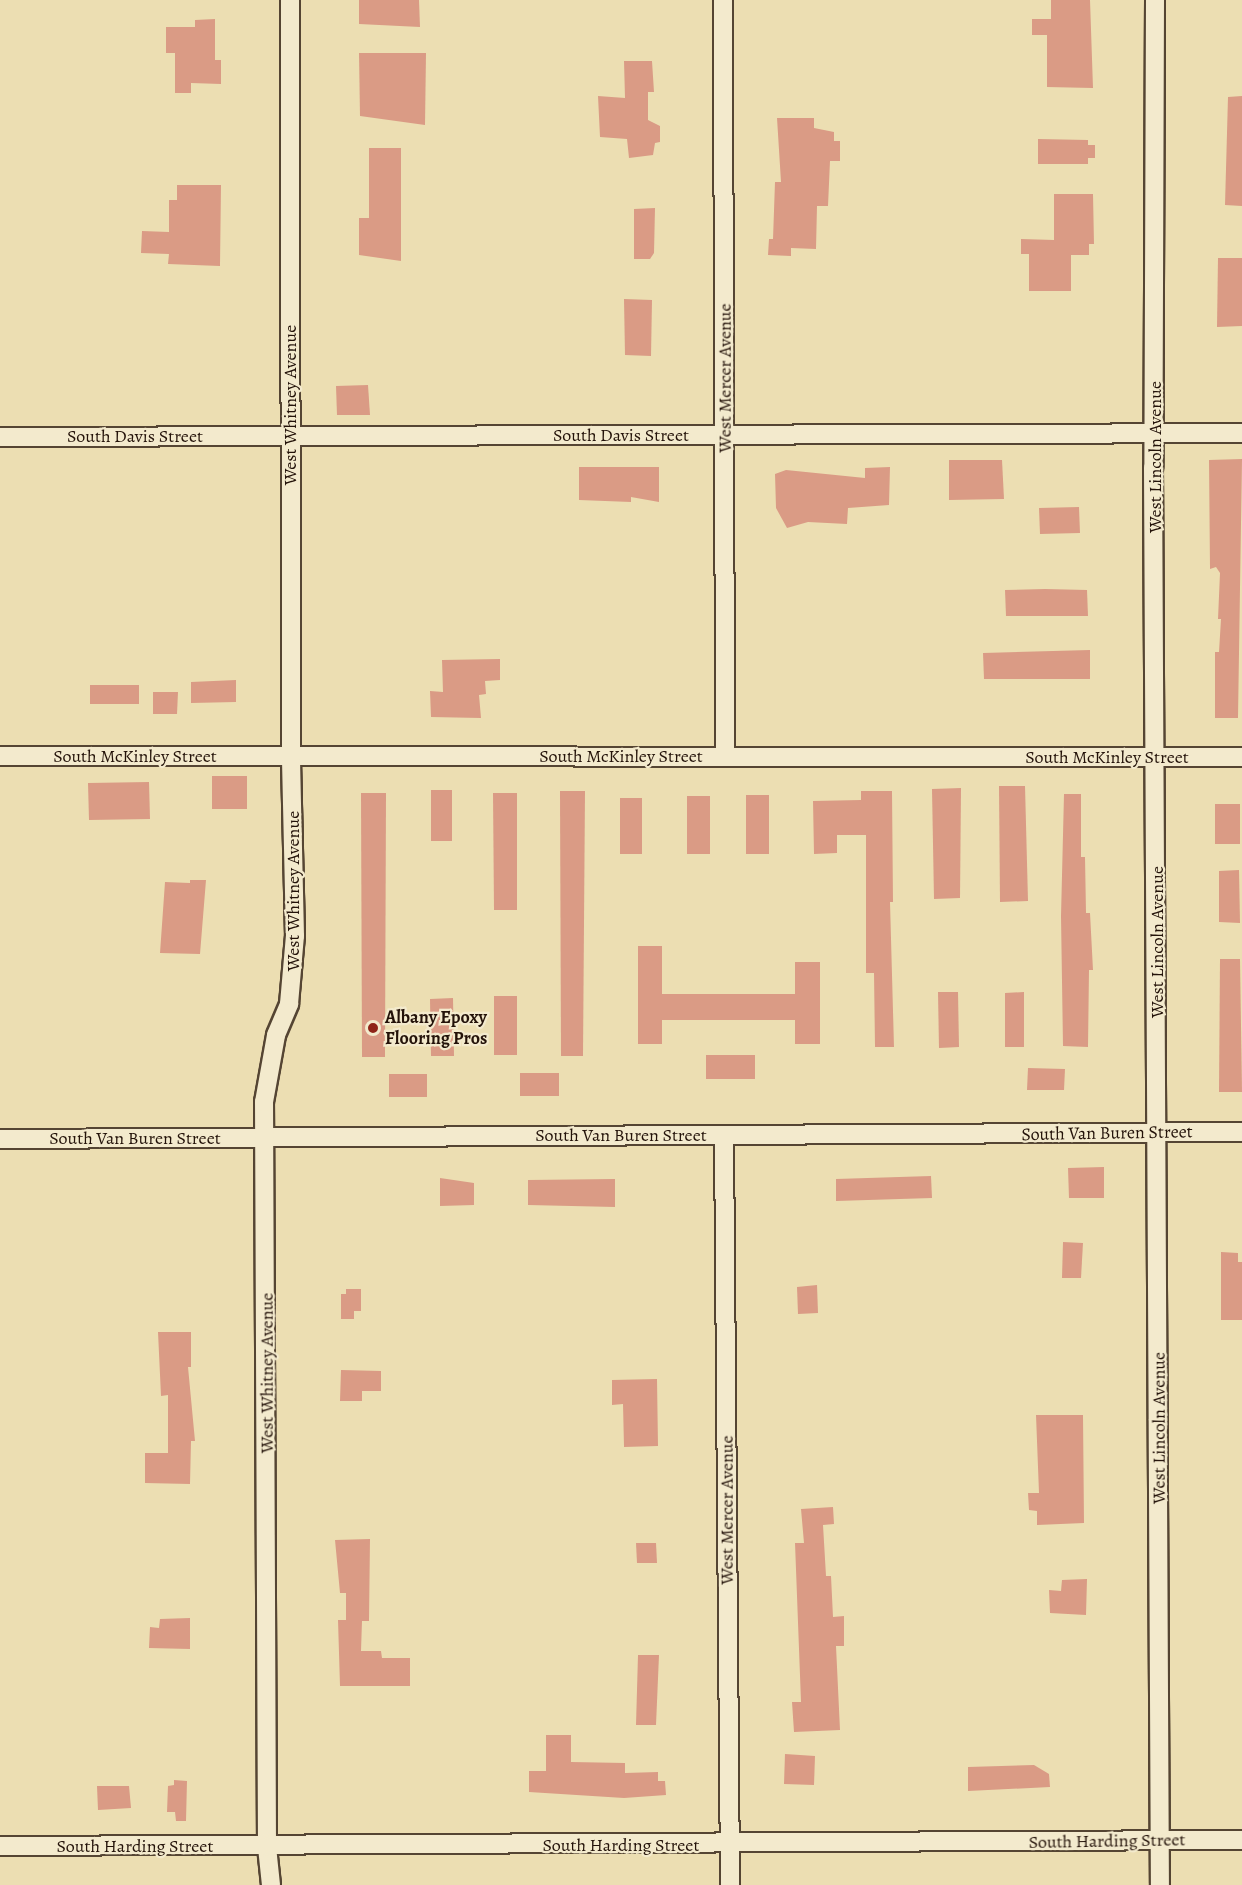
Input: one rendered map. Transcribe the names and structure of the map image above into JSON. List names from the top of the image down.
{
  "streets": {
    "street": [
      "West Mercer Avenue",
      "West Whitney Avenue",
      "South Davis Street",
      "West Lincoln Avenue",
      "South McKinley Street",
      "South Van Buren Street",
      "South Harding Street"
    ]
  },
  "crossings": [
    ["West Mercer Avenue", "South Davis Street"],
    ["West Mercer Avenue", "South McKinley Street"],
    ["West Mercer Avenue", "South Van Buren Street"],
    ["West Mercer Avenue", "South Harding Street"],
    ["West Whitney Avenue", "South Davis Street"],
    ["West Whitney Avenue", "South McKinley Street"],
    ["West Whitney Avenue", "South Van Buren Street"],
    ["West Whitney Avenue", "South Harding Street"],
    ["South Davis Street", "West Lincoln Avenue"],
    ["West Lincoln Avenue", "South McKinley Street"],
    ["West Lincoln Avenue", "South Van Buren Street"],
    ["West Lincoln Avenue", "South Harding Street"]
  ],
  "places": ["Albany Epoxy Flooring Pros"]
}
